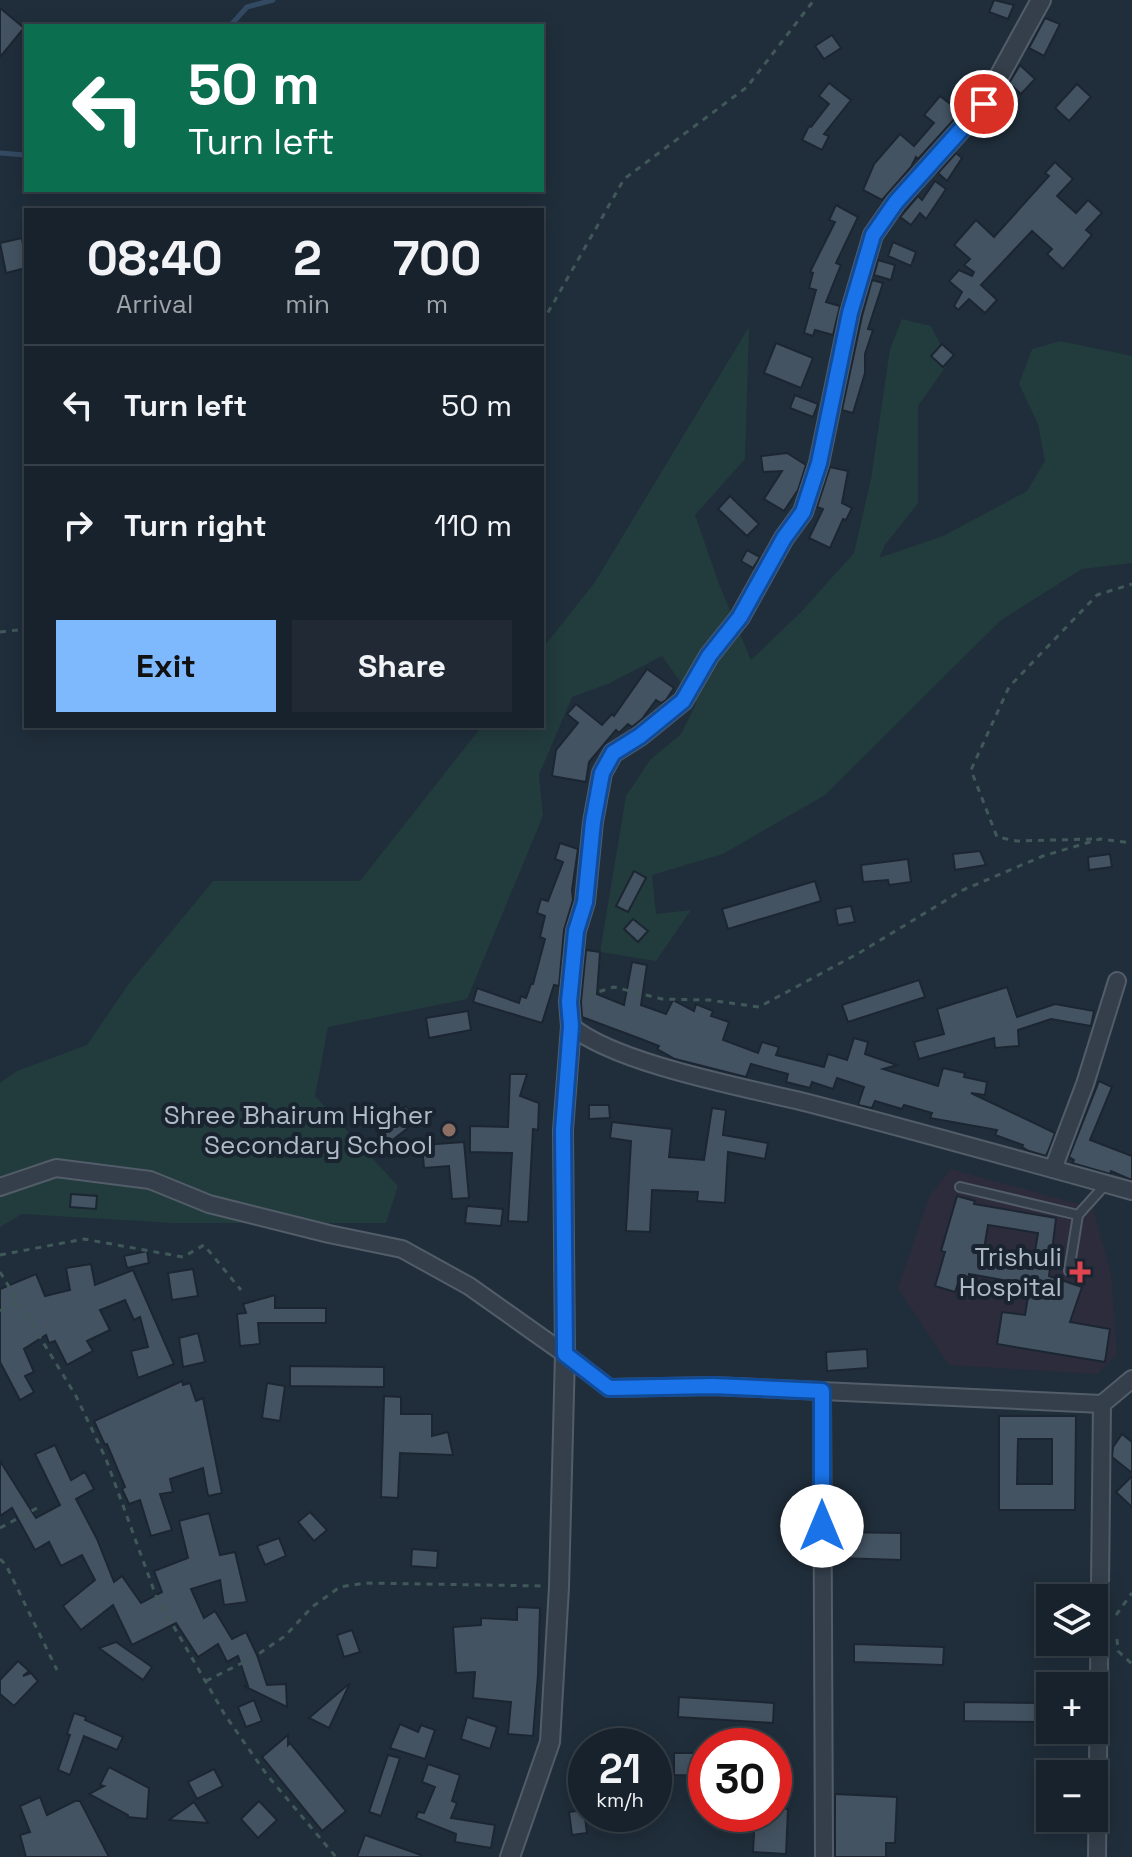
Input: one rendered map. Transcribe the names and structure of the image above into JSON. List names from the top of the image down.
{
  "places": {
    "other": ["Shree Bhairum Higher Secondary School"],
    "health": ["Trishuli Hospital"]
  },
  "page": {
    "turn": ["50 m", "Turn left"],
    "eta": [
      "08:40",
      "Arrival",
      "2",
      "min",
      "700",
      "m"
    ],
    "list": [
      {
        "name": "Turn left",
        "value": "50 m"
      },
      {
        "name": "Turn right",
        "value": "110 m"
      }
    ],
    "buttons": ["Exit", "Share"],
    "map_buttons": ["+", "−"],
    "speed": "21 km/h",
    "limit": "30"
  }
}
